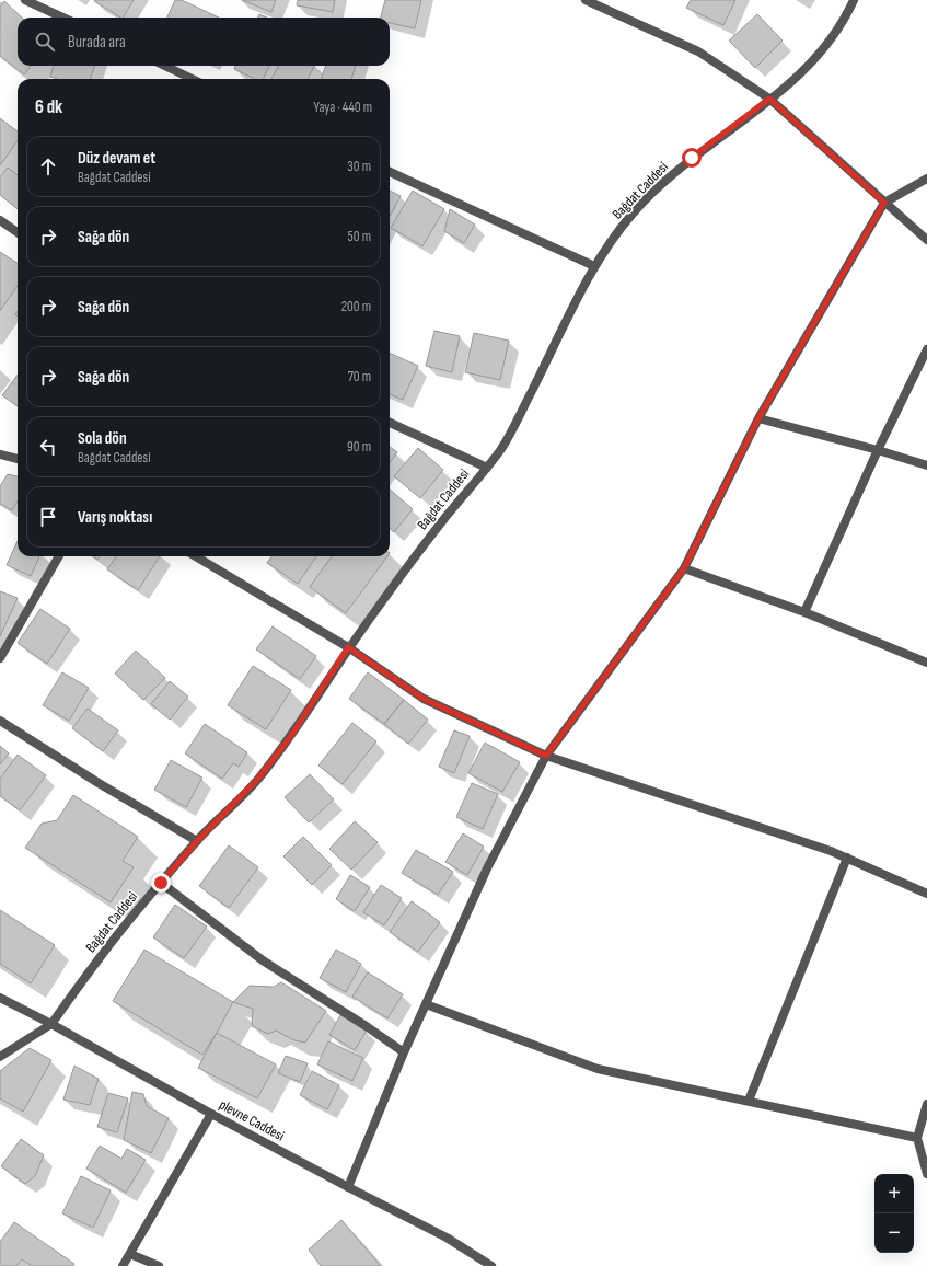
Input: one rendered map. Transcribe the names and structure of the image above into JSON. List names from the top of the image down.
{
  "streets": {
    "street": ["Bağdat Caddesi", "plevne Caddesi"]
  },
  "crossings": [
    ["Bağdat Caddesi", "plevne Caddesi"]
  ],
  "page": {
    "search": "Burada ara",
    "heading": ["6 dk", "Yaya · 440 m"],
    "list": [
      ["Düz devam et", "Bağdat Caddesi", "30 m"],
      ["Sağa dön", "50 m"],
      ["Sağa dön", "200 m"],
      ["Sağa dön", "70 m"],
      ["Sola dön", "Bağdat Caddesi", "90 m"],
      "Varış noktası"
    ],
    "map_buttons": ["+", "−"]
  }
}
